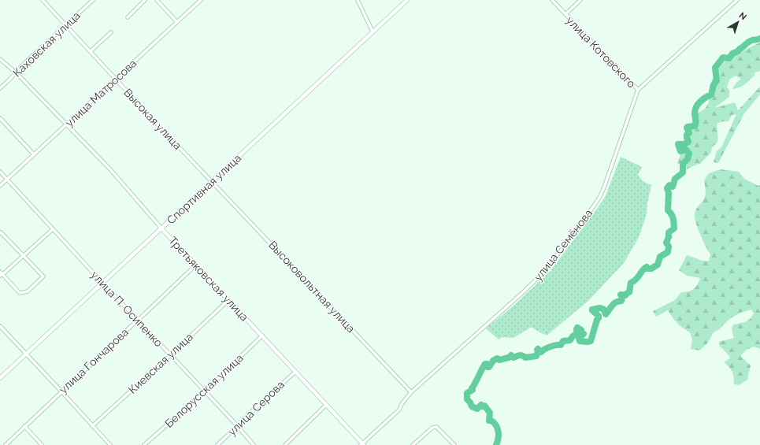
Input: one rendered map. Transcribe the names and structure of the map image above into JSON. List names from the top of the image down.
{
  "streets": {
    "street": [
      "Каховская улица",
      "улица Котовского",
      "улица Матросова",
      "Высокая улица",
      "Спортивная улица",
      "улица Семёнова",
      "Третьяковская улица",
      "Высоковольтная улица",
      "улица П. Осипенко",
      "улица Гончарова",
      "Киевская улица",
      "Белорусская улица",
      "улица Серова"
    ]
  },
  "crossings": [
    ["Каховская улица", "Высокая улица"],
    ["Каховская улица", "Третьяковская улица"],
    ["улица Котовского", "улица Семёнова"],
    ["улица Матросова", "Высокая улица"],
    ["улица Матросова", "Третьяковская улица"],
    ["улица Матросова", "улица П. Осипенко"],
    ["Высокая улица", "Спортивная улица"],
    ["Высокая улица", "Высоковольтная улица"],
    ["Спортивная улица", "Третьяковская улица"],
    ["Спортивная улица", "Высоковольтная улица"],
    ["Спортивная улица", "улица П. Осипенко"],
    ["улица Семёнова", "Третьяковская улица"],
    ["улица Семёнова", "Высоковольтная улица"],
    ["Третьяковская улица", "улица Гончарова"],
    ["Третьяковская улица", "Киевская улица"],
    ["Третьяковская улица", "Белорусская улица"],
    ["Третьяковская улица", "улица Серова"],
    ["улица П. Осипенко", "улица Гончарова"],
    ["улица П. Осипенко", "Киевская улица"],
    ["улица П. Осипенко", "Белорусская улица"],
    ["улица П. Осипенко", "улица Серова"]
  ],
  "north": "top right"
}
